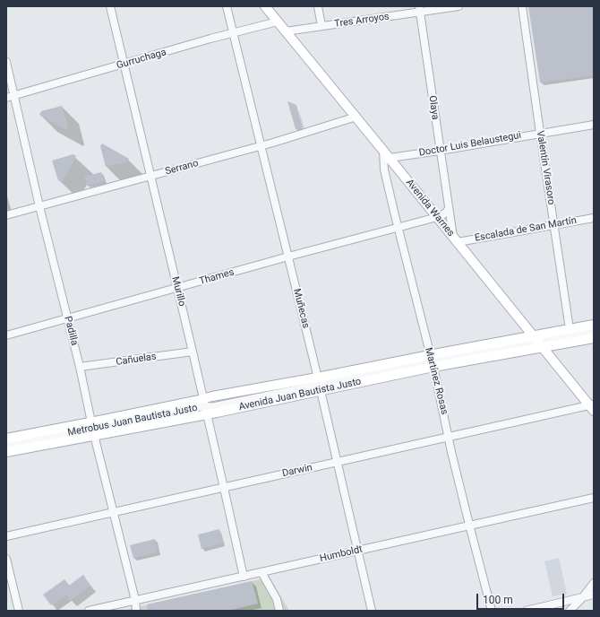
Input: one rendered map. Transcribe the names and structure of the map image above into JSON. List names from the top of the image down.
{
  "streets": {
    "main road": ["Avenida Warnes", "Avenida Juan Bautista Justo"],
    "street": [
      "Tres Arroyos",
      "Gurruchaga",
      "Olaya",
      "Doctor Luis Belaustegui",
      "Serrano",
      "Valentín Virasoro",
      "Escalada de San Martín",
      "Thames",
      "Murillo",
      "Muñecas",
      "Padilla",
      "Cañuelas",
      "Martínez Rosas",
      "Metrobus Juan Bautista Justo",
      "Darwin",
      "Humboldt"
    ]
  },
  "crossings": [
    ["Tres Arroyos", "Olaya"],
    ["Tres Arroyos", "Avenida Warnes"],
    ["Gurruchaga", "Avenida Warnes"],
    ["Gurruchaga", "Murillo"],
    ["Gurruchaga", "Muñecas"],
    ["Gurruchaga", "Padilla"],
    ["Olaya", "Doctor Luis Belaustegui"],
    ["Olaya", "Avenida Warnes"],
    ["Olaya", "Escalada de San Martín"],
    ["Doctor Luis Belaustegui", "Valentín Virasoro"],
    ["Doctor Luis Belaustegui", "Avenida Warnes"],
    ["Doctor Luis Belaustegui", "Martínez Rosas"],
    ["Serrano", "Avenida Warnes"],
    ["Serrano", "Murillo"],
    ["Serrano", "Muñecas"],
    ["Serrano", "Padilla"],
    ["Valentín Virasoro", "Escalada de San Martín"],
    ["Valentín Virasoro", "Avenida Juan Bautista Justo"],
    ["Avenida Warnes", "Escalada de San Martín"],
    ["Avenida Warnes", "Thames"],
    ["Avenida Warnes", "Martínez Rosas"],
    ["Avenida Warnes", "Avenida Juan Bautista Justo"],
    ["Avenida Warnes", "Darwin"],
    ["Thames", "Murillo"],
    ["Thames", "Muñecas"],
    ["Thames", "Padilla"],
    ["Thames", "Martínez Rosas"],
    ["Murillo", "Cañuelas"],
    ["Murillo", "Avenida Juan Bautista Justo"],
    ["Murillo", "Darwin"],
    ["Murillo", "Humboldt"],
    ["Muñecas", "Avenida Juan Bautista Justo"],
    ["Muñecas", "Darwin"],
    ["Muñecas", "Humboldt"],
    ["Padilla", "Cañuelas"],
    ["Padilla", "Avenida Juan Bautista Justo"],
    ["Padilla", "Metrobus Juan Bautista Justo"],
    ["Padilla", "Darwin"],
    ["Padilla", "Humboldt"],
    ["Martínez Rosas", "Avenida Juan Bautista Justo"],
    ["Martínez Rosas", "Darwin"],
    ["Martínez Rosas", "Humboldt"],
    ["Avenida Juan Bautista Justo", "Metrobus Juan Bautista Justo"]
  ],
  "scale_bar": "100 m"
}
